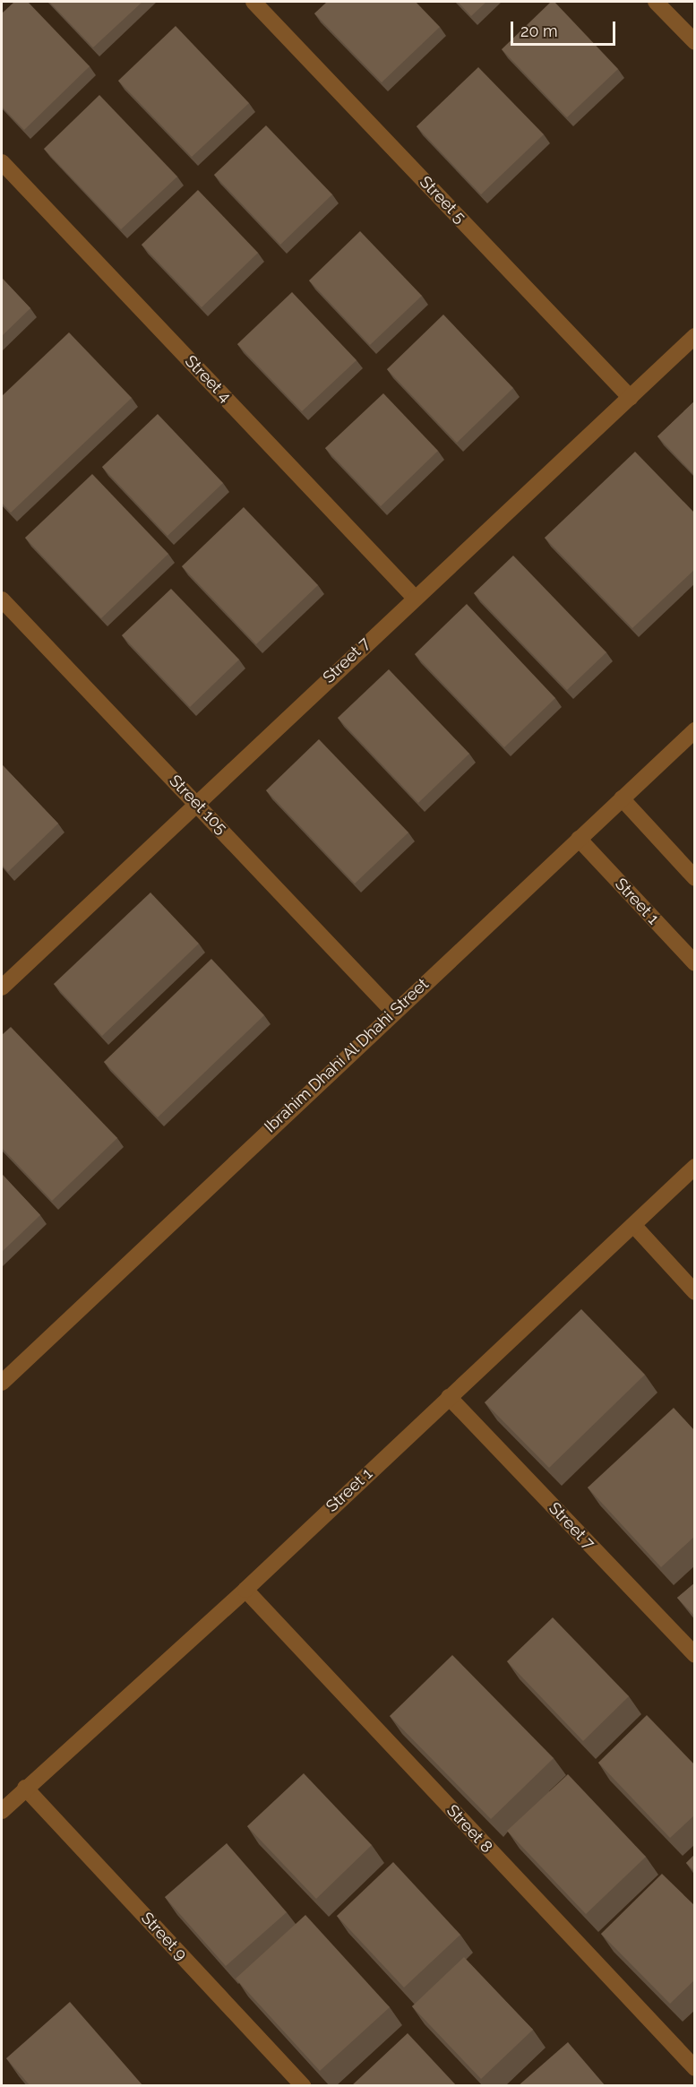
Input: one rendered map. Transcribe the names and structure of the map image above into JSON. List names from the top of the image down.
{
  "streets": {
    "street": [
      "Street 5",
      "Street 4",
      "Street 7",
      "Street 105",
      "Street 1",
      "Ibrahim Dhahi Al Dhahi Street",
      "Street 8",
      "Street 9"
    ]
  },
  "crossings": [
    ["Street 5", "Street 7"],
    ["Street 4", "Street 7"],
    ["Street 7", "Street 105"],
    ["Street 7", "Street 1"],
    ["Street 105", "Ibrahim Dhahi Al Dhahi Street"],
    ["Street 1", "Ibrahim Dhahi Al Dhahi Street"],
    ["Street 1", "Street 8"],
    ["Street 1", "Street 9"]
  ],
  "scale_bar": "20 m"
}
